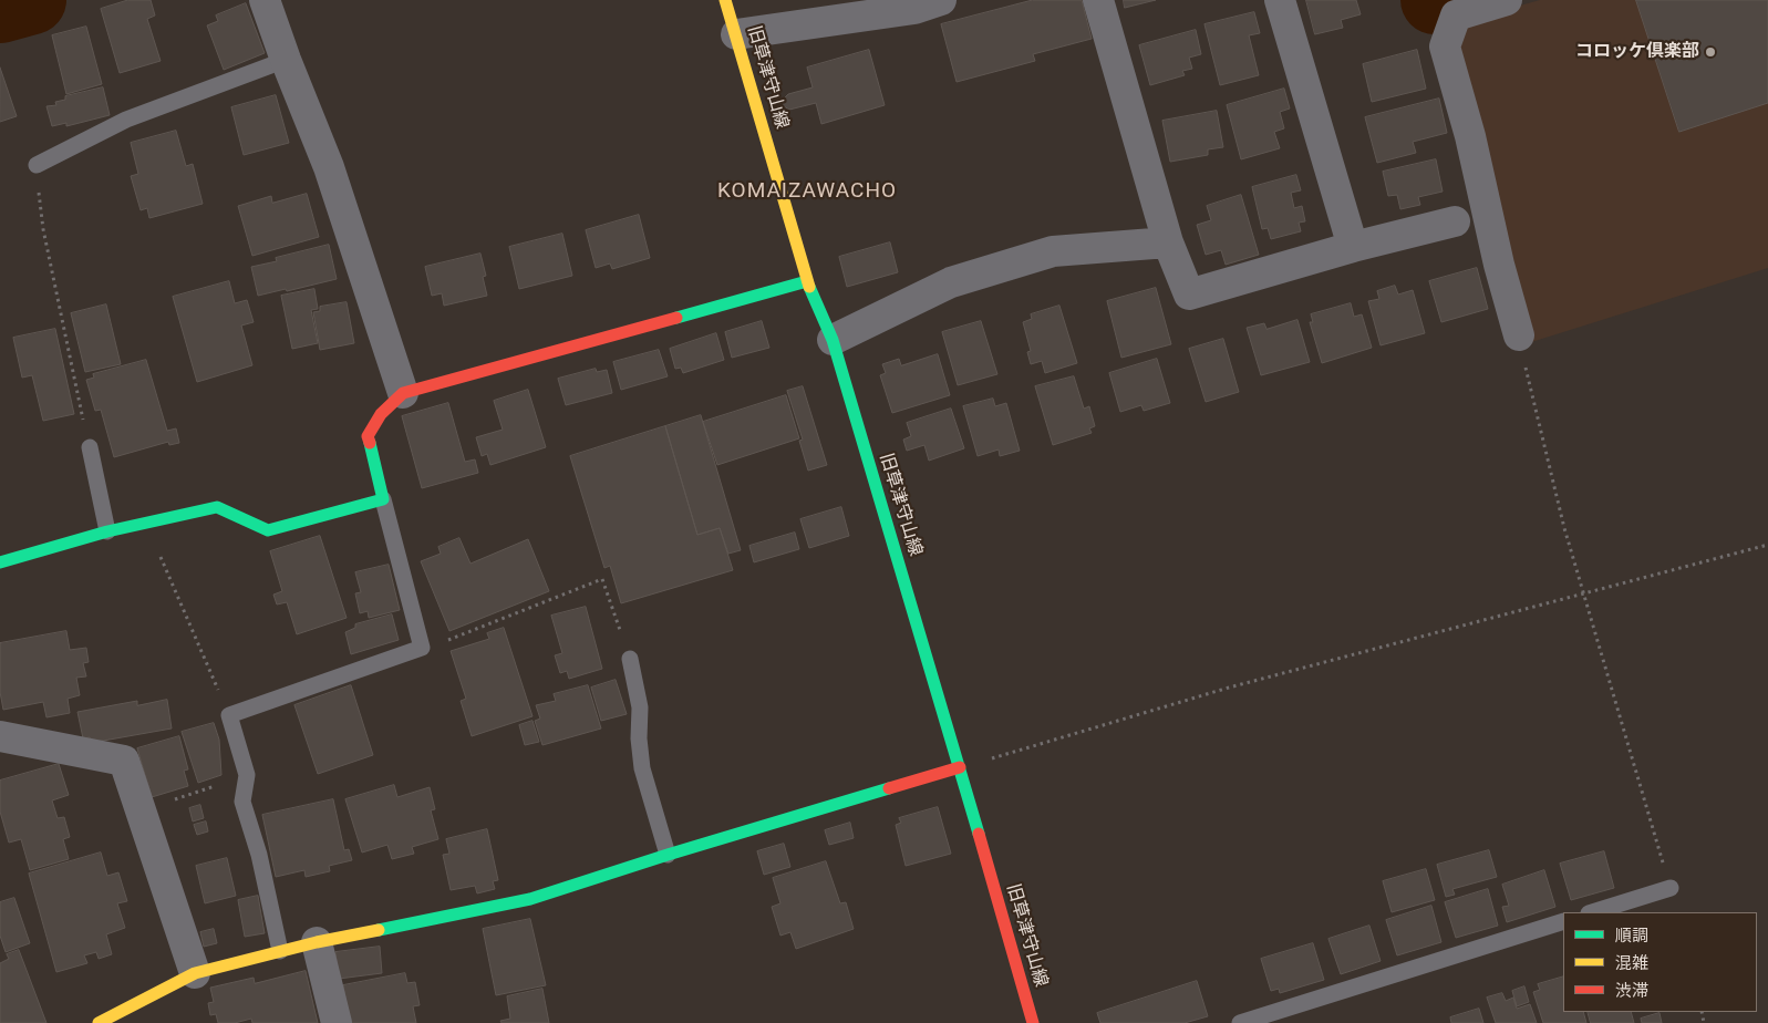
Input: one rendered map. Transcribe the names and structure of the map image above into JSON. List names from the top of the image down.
{
  "streets": {
    "street": ["旧草津守山線"]
  },
  "districts": ["KOMAIZAWACHO"],
  "places": ["コロッケ倶楽部"],
  "legend": ["順調", "混雑", "渋滞"]
}
